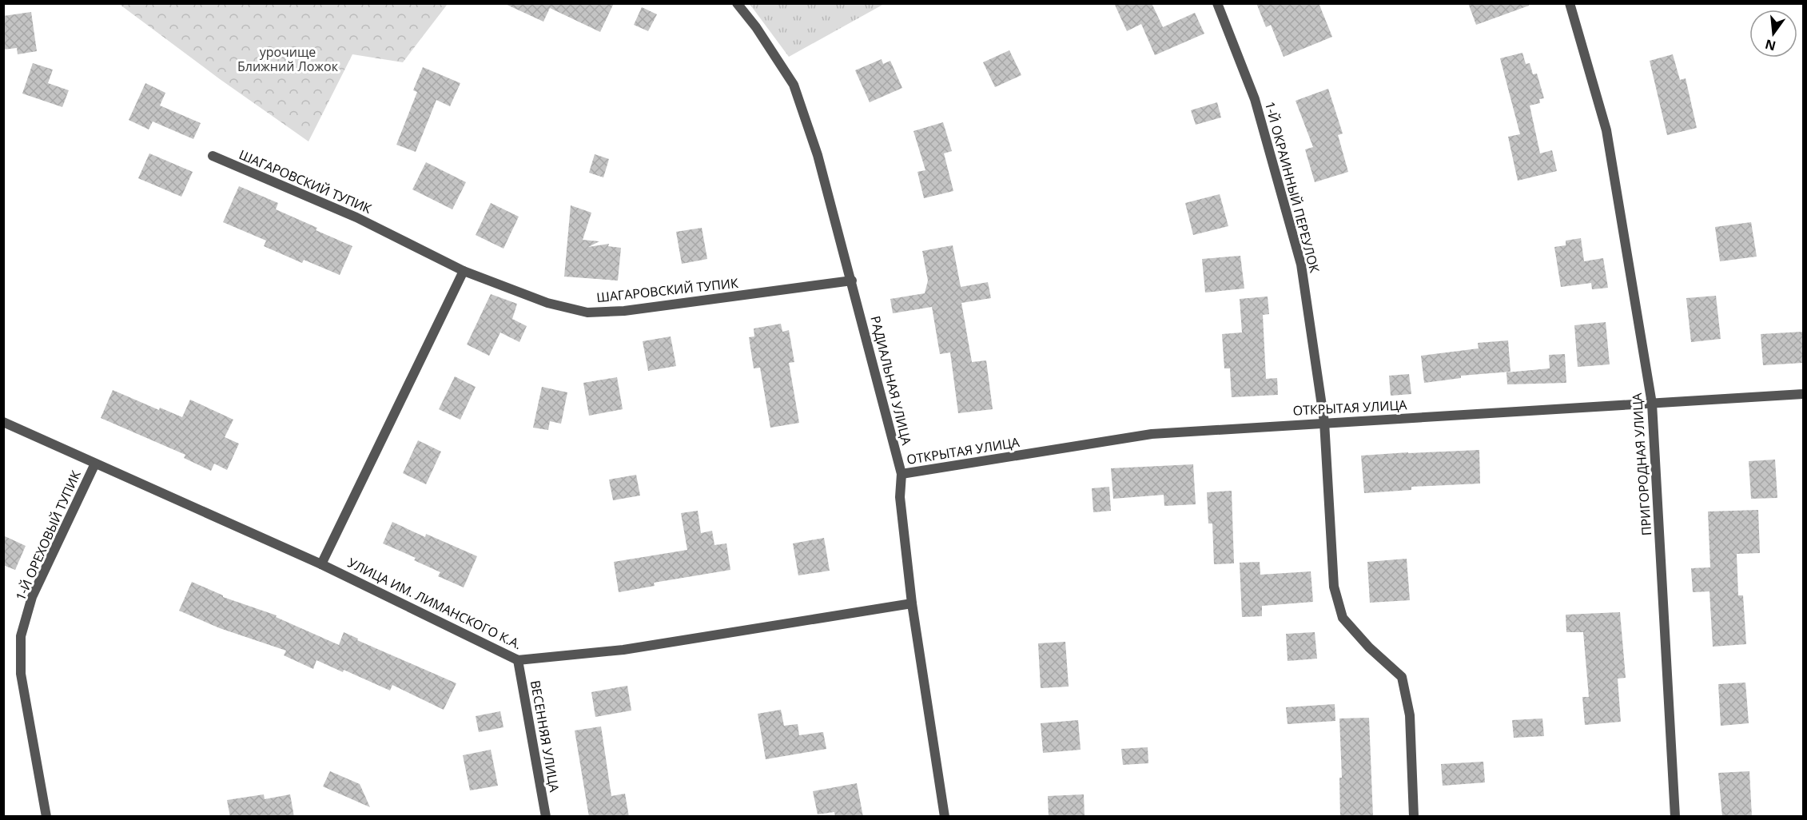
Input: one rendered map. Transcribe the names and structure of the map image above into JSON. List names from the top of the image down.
{
  "streets": {
    "street": [
      "ШАГАРОВСКИЙ ТУПИК",
      "1-Й ОКРАИННЫЙ ПЕРЕУЛОК",
      "РАДИАЛЬНАЯ УЛИЦА",
      "ОТКРЫТАЯ УЛИЦА",
      "ПРИГОРОДНАЯ УЛИЦА",
      "1-Й ОРЕХОВЫЙ ТУПИК",
      "УЛИЦА ИМ. ЛИМАНСКОГО К.А.",
      "ВЕСЕННЯЯ УЛИЦА"
    ]
  },
  "crossings": [
    ["ШАГАРОВСКИЙ ТУПИК", "РАДИАЛЬНАЯ УЛИЦА"],
    ["1-Й ОКРАИННЫЙ ПЕРЕУЛОК", "ОТКРЫТАЯ УЛИЦА"],
    ["РАДИАЛЬНАЯ УЛИЦА", "ОТКРЫТАЯ УЛИЦА"],
    ["РАДИАЛЬНАЯ УЛИЦА", "УЛИЦА ИМ. ЛИМАНСКОГО К.А."],
    ["ОТКРЫТАЯ УЛИЦА", "ПРИГОРОДНАЯ УЛИЦА"],
    ["1-Й ОРЕХОВЫЙ ТУПИК", "УЛИЦА ИМ. ЛИМАНСКОГО К.А."],
    ["УЛИЦА ИМ. ЛИМАНСКОГО К.А.", "ВЕСЕННЯЯ УЛИЦА"]
  ],
  "parks": ["урочище Ближний Ложок"],
  "north": "bottom"
}
